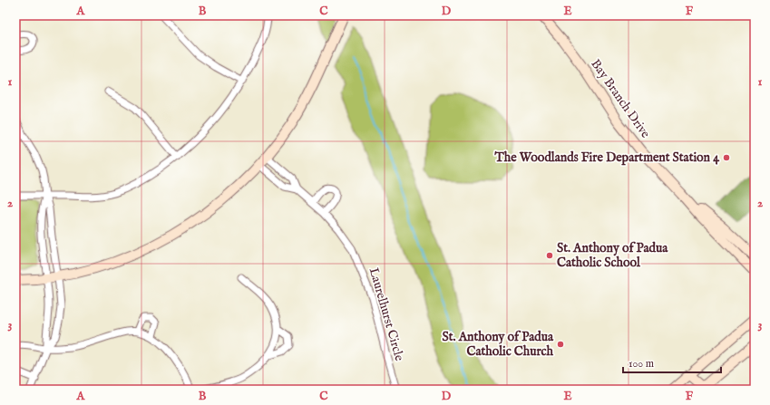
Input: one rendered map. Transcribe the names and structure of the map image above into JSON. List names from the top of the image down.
{
  "streets": {
    "street": ["Bay Branch Drive", "Laurelhurst Circle"]
  },
  "places": ["The Woodlands Fire Department Station 4", "St. Anthony of Padua Catholic School", "St. Anthony of Padua Catholic Church"],
  "scale_bar": "100 m",
  "grid": {
    "columns": [
      "A",
      "B",
      "C",
      "D",
      "E",
      "F"
    ],
    "rows": ["1", "2", "3"]
  }
}
